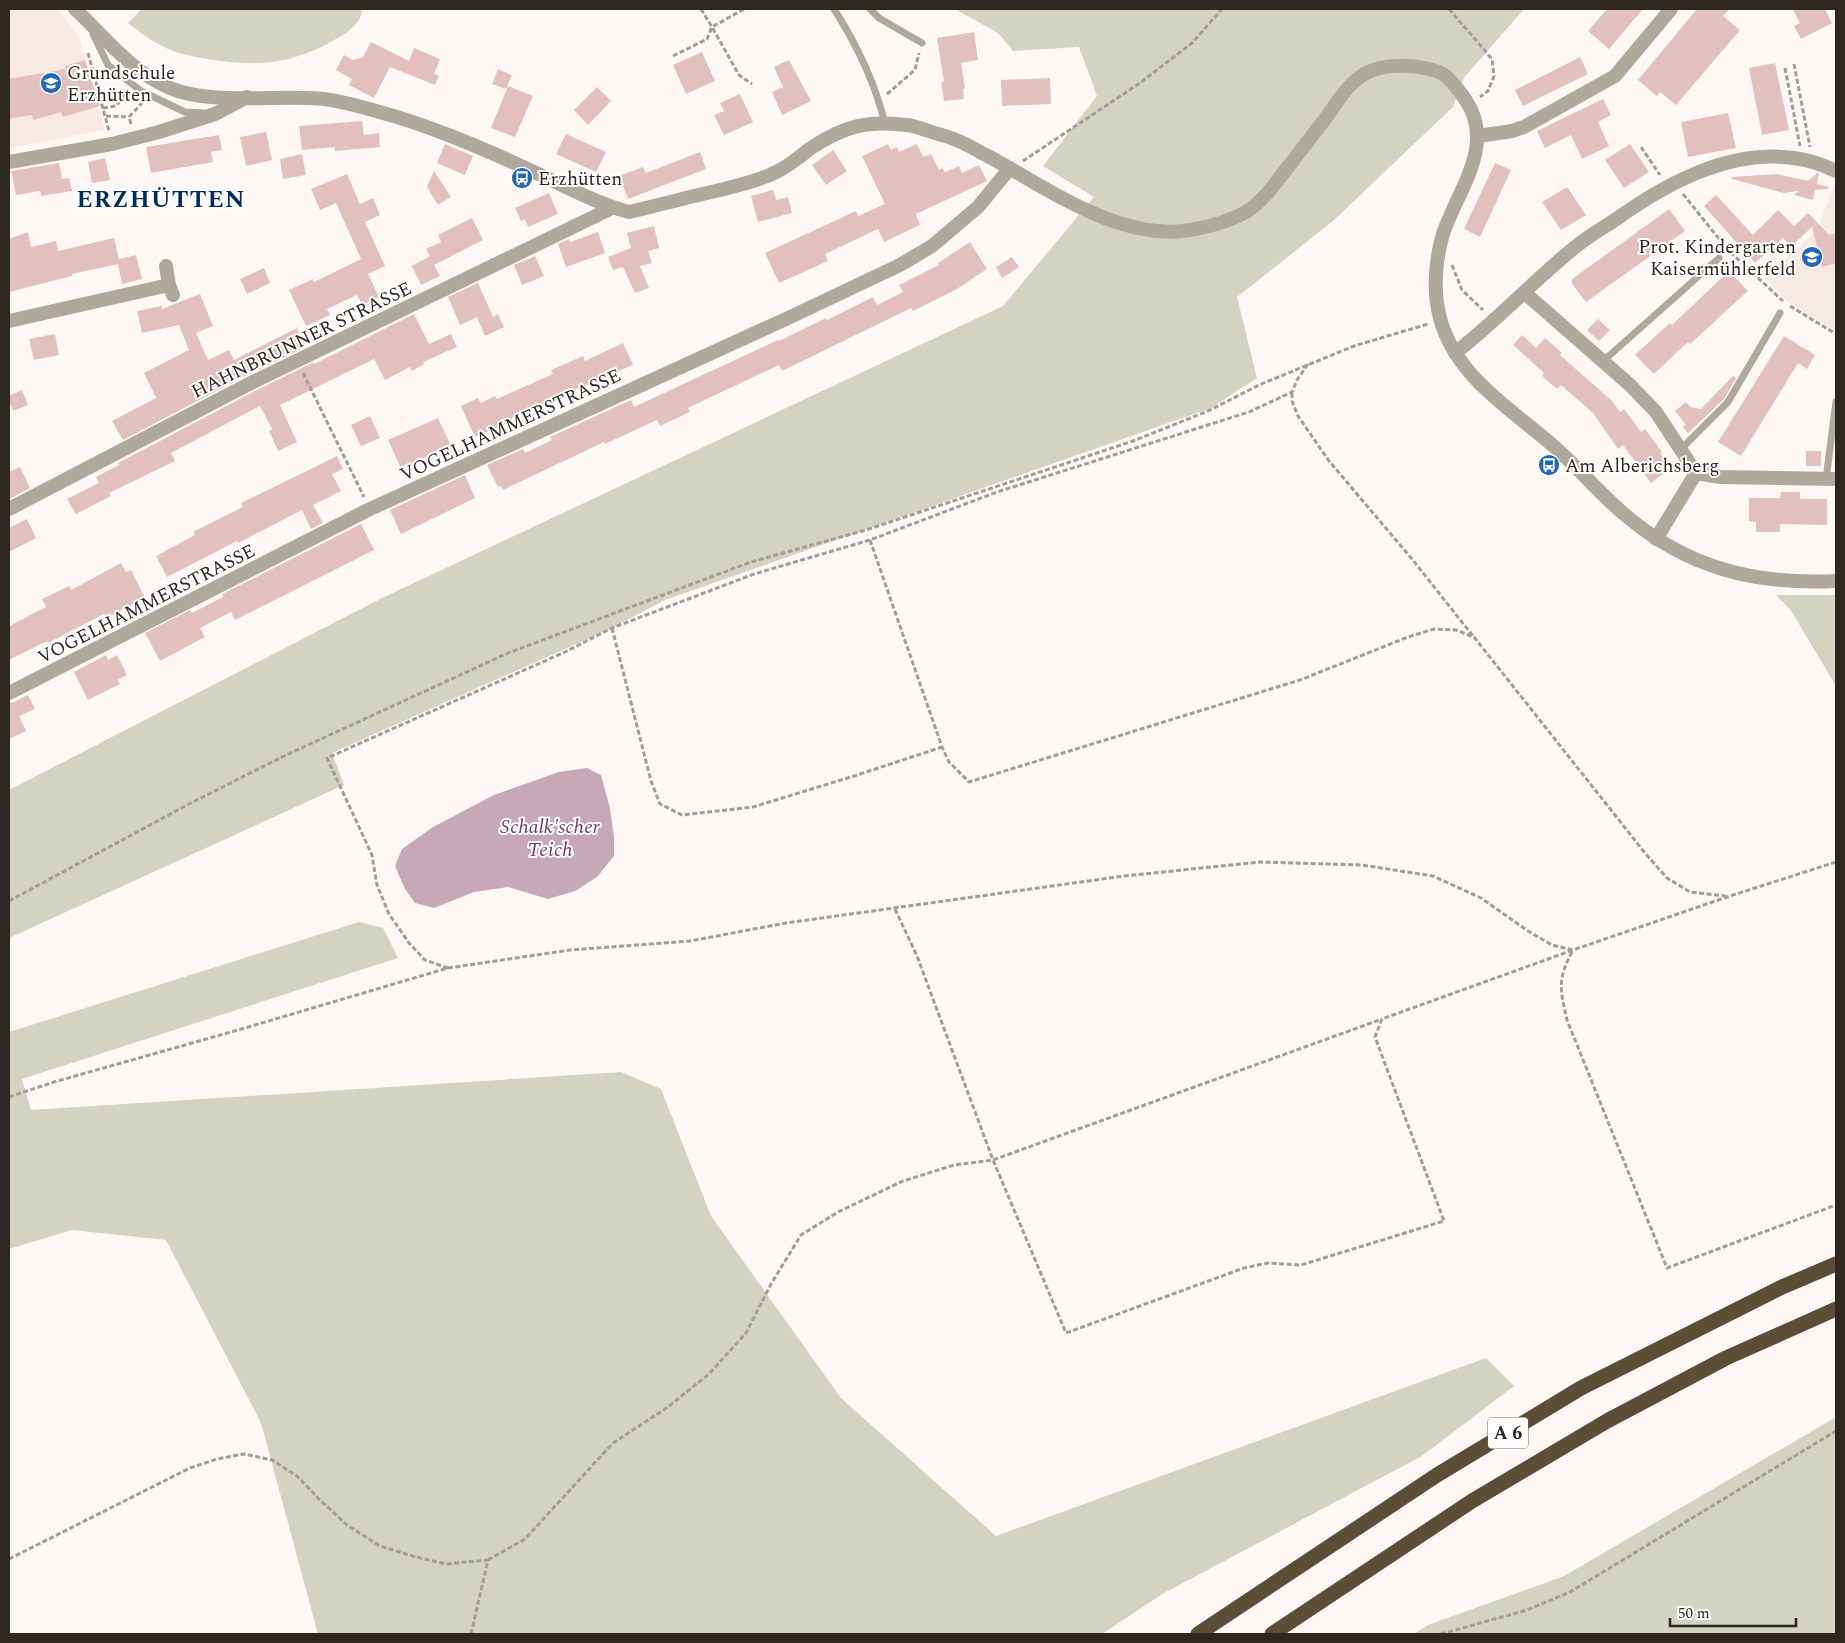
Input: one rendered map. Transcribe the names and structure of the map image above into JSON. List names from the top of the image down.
{
  "streets": {
    "highway": ["A 6"],
    "street": ["HAHNBRUNNER STRASSE", "VOGELHAMMERSTRASSE"]
  },
  "districts": ["ERZHÜTTEN"],
  "water": ["Schalk'scher Teich"],
  "places": {
    "school or university": ["Grundschule Erzhütten", "Prot. Kindergarten Kaisermühlerfeld"],
    "bus stop": ["Erzhütten", "Am Alberichsberg"]
  },
  "scale_bar": "50 m"
}
